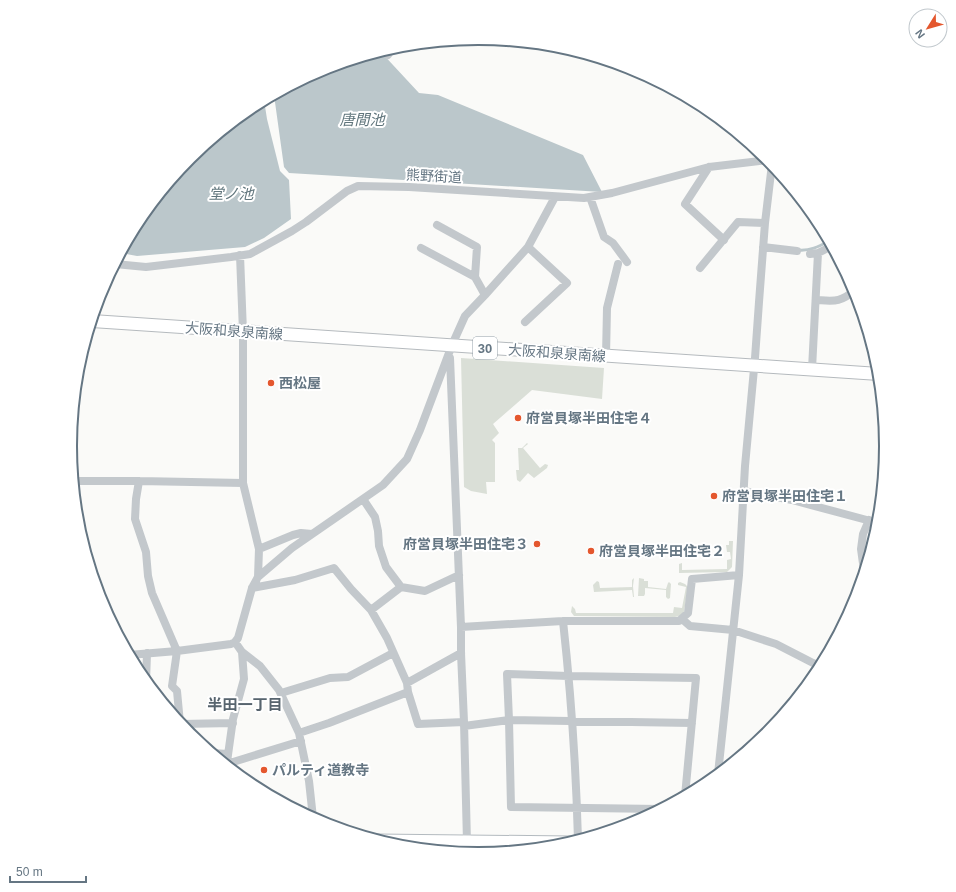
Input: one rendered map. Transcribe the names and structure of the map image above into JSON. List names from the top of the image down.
{
  "streets": {
    "main road": ["大阪和泉泉南線", "30"],
    "street": ["熊野街道"]
  },
  "districts": ["半田一丁目"],
  "water": ["唐間池", "堂ノ池"],
  "places": [
    "西松屋",
    "府営貝塚半田住宅４",
    "府営貝塚半田住宅１",
    "府営貝塚半田住宅３",
    "府営貝塚半田住宅２",
    "パルティ道教寺"
  ],
  "scale_bar": "50 m",
  "north": "bottom left"
}
